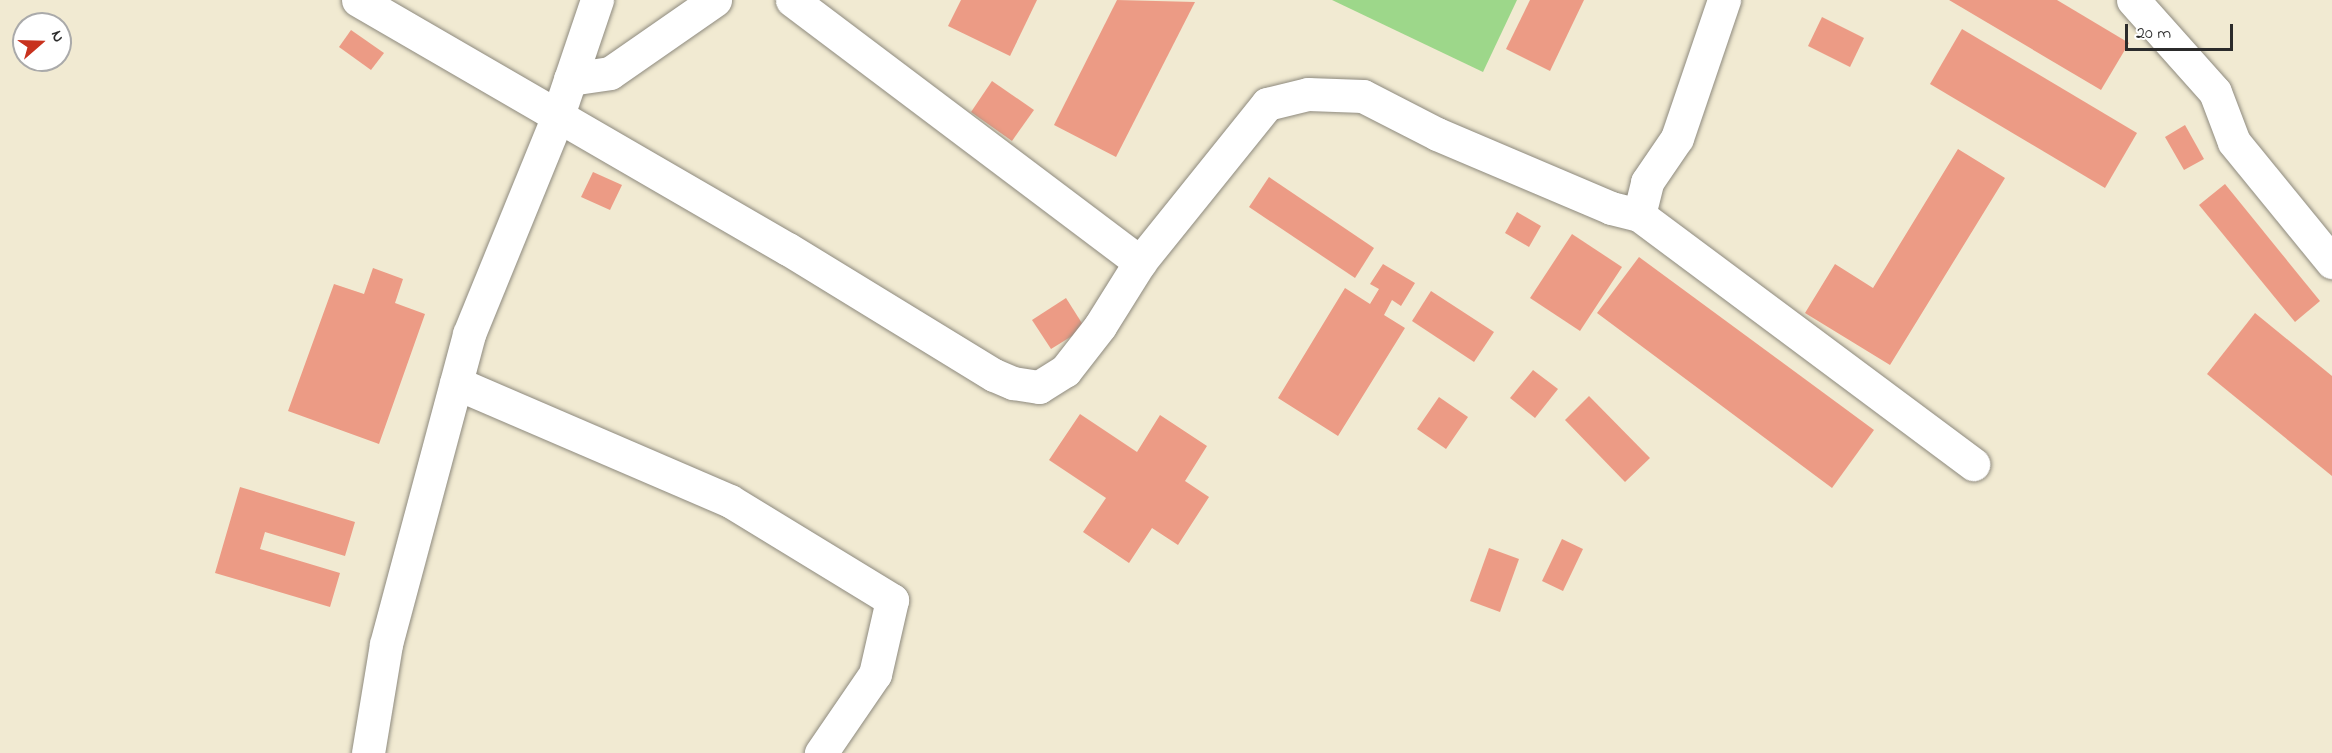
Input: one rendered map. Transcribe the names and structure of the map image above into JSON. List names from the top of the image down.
{
  "scale_bar": "20 m",
  "north": "right"
}
